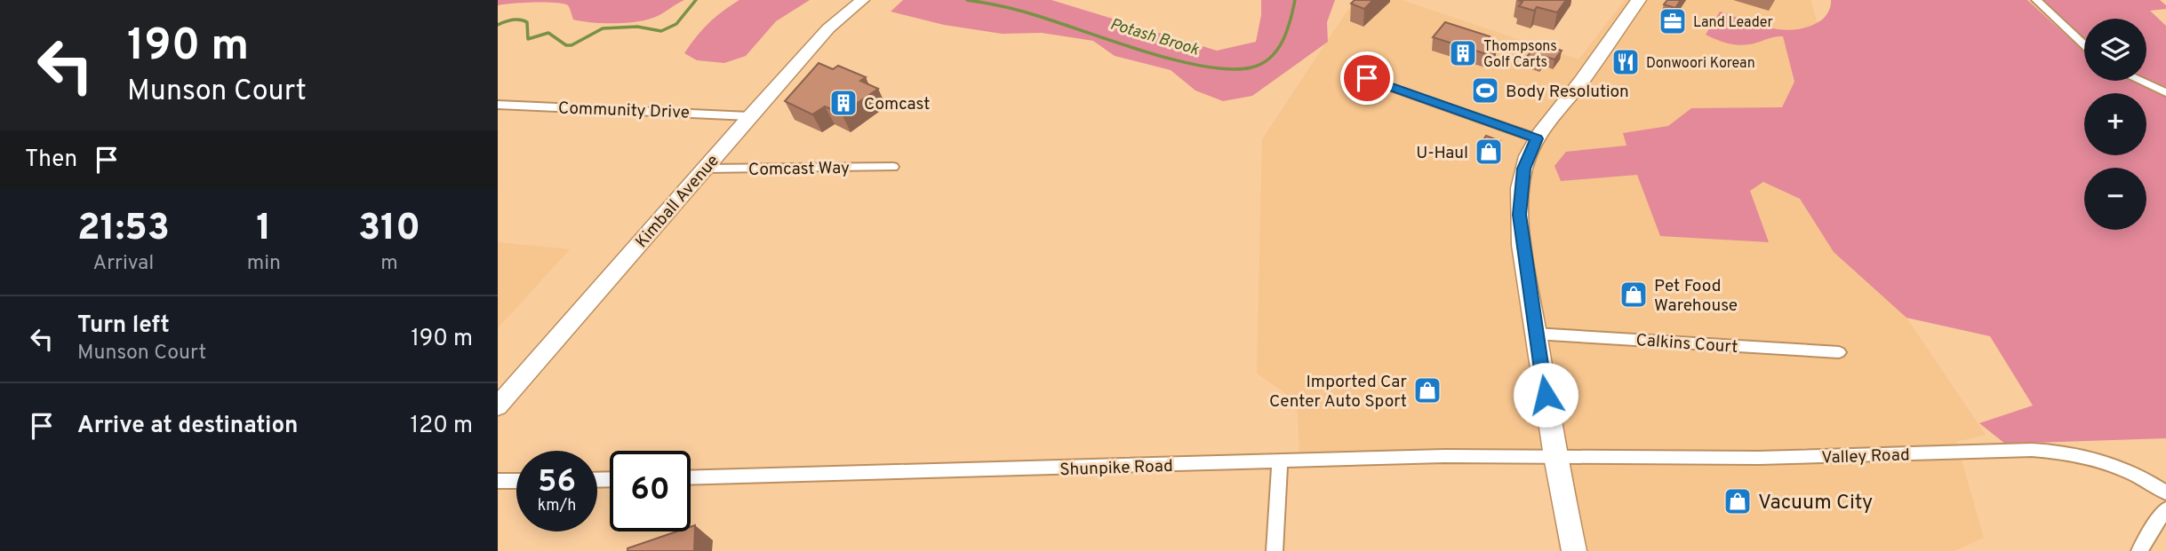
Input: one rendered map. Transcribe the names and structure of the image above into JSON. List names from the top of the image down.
{
  "streets": {
    "main road": ["Kimball Avenue"],
    "street": [
      "Community Drive",
      "Comcast Way",
      "Calkins Court",
      "Valley Road",
      "Shunpike Road"
    ]
  },
  "crossings": [
    ["Community Drive", "Kimball Avenue"],
    ["Comcast Way", "Kimball Avenue"],
    ["Valley Road", "Shunpike Road"]
  ],
  "water": ["Potash Brook"],
  "places": {
    "office": ["Land Leader"],
    "building": ["Thompsons Golf Carts", "Comcast"],
    "restaurant": ["Donwoori Korean"],
    "sports": ["Body Resolution"],
    "shop": [
      "U-Haul",
      "Pet Food Warehouse",
      "Imported Car Center Auto Sport",
      "Vacuum City"
    ]
  },
  "page": {
    "turn": ["190 m", "Munson Court"],
    "map_buttons": ["+", "−"],
    "then": "Then",
    "eta": [
      "21:53",
      "Arrival",
      "1",
      "min",
      "310",
      "m"
    ],
    "list": [
      {
        "name": "Turn left",
        "note": "Munson Court",
        "value": "190 m"
      },
      {
        "name": "Arrive at destination",
        "value": "120 m"
      }
    ],
    "speed": "56 km/h",
    "limit": "60"
  }
}
